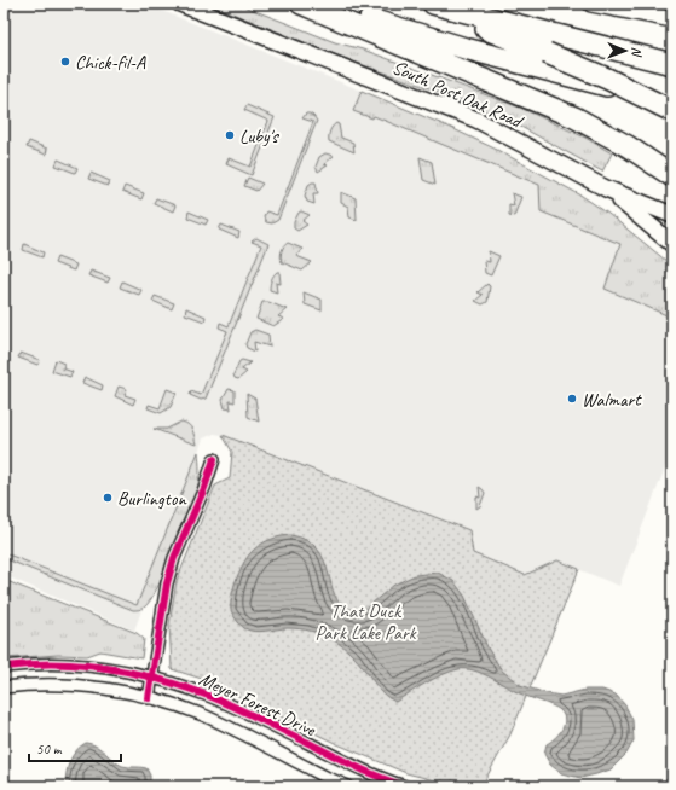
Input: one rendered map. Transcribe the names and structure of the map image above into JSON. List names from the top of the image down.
{
  "streets": {
    "main road": ["South Post Oak Road"],
    "street": ["Meyer Forest Drive"]
  },
  "parks": ["That Duck Park Lake Park"],
  "places": [
    "Chick-fil-A",
    "Luby's",
    "Walmart",
    "Burlington"
  ],
  "scale_bar": "50 m",
  "north": "right"
}
